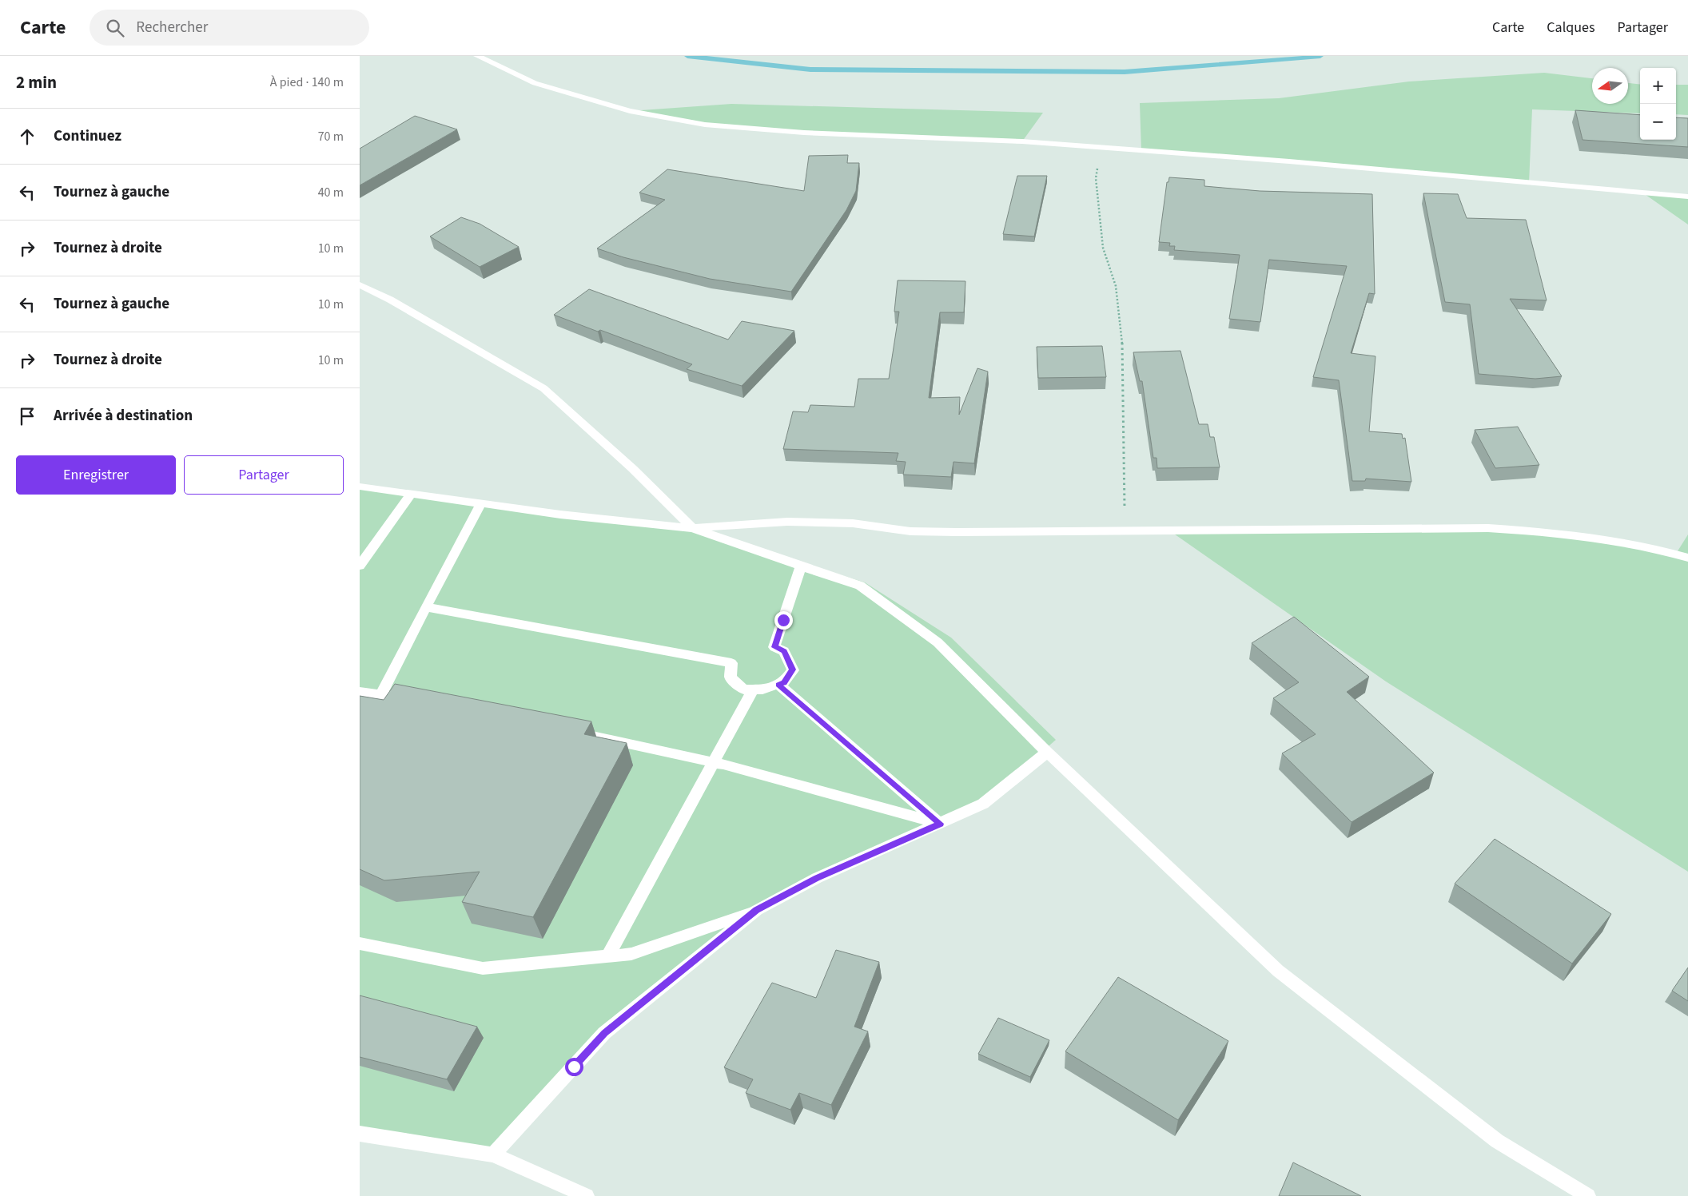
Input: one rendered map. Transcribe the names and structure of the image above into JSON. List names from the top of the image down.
{
  "north": "left",
  "page": {
    "header": "Carte",
    "search": "Rechercher",
    "nav": ["Carte", "Calques", "Partager"],
    "heading": ["2 min", "À pied · 140 m"],
    "map_buttons": ["+", "−"],
    "list": [
      ["Continuez", "70 m"],
      ["Tournez à gauche", "40 m"],
      ["Tournez à droite", "10 m"],
      ["Tournez à gauche", "10 m"],
      ["Tournez à droite", "10 m"],
      "Arrivée à destination"
    ],
    "buttons": ["Enregistrer", "Partager"]
  }
}
